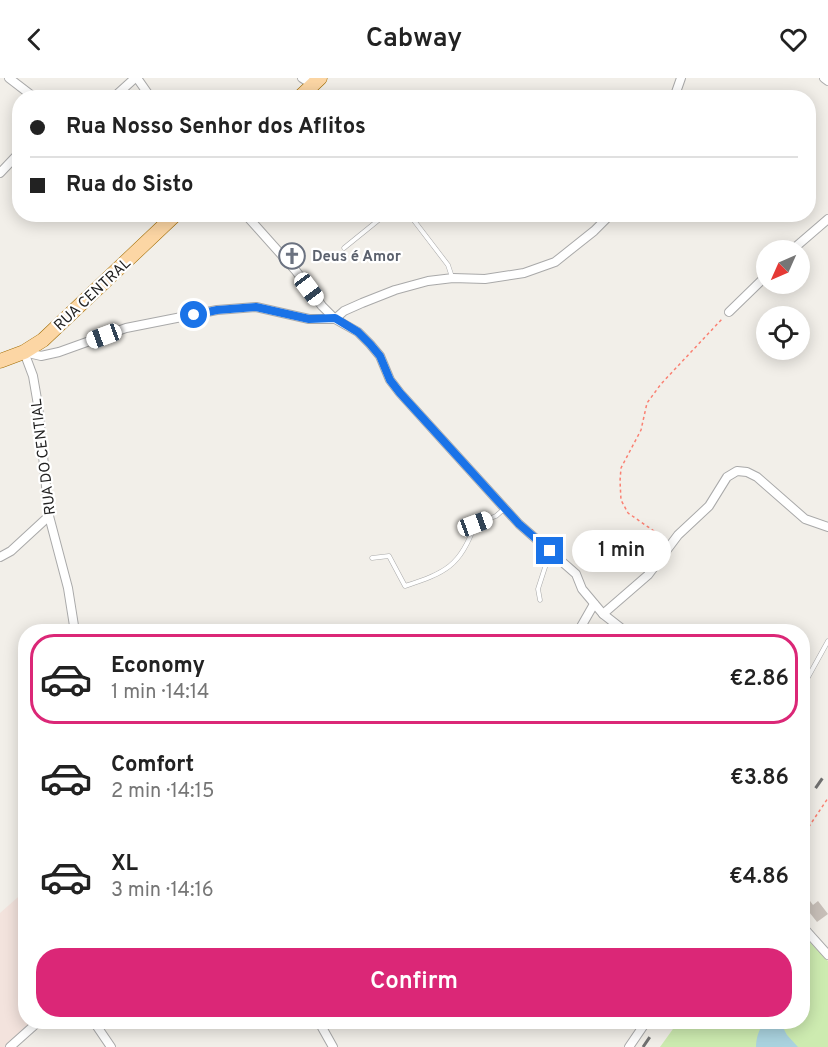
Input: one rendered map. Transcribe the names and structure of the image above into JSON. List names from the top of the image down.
{
  "streets": {
    "main road": ["RUA CENTRAL"],
    "street": ["RUA DO CENTIAL"]
  },
  "crossings": [
    ["RUA CENTRAL", "RUA DO CENTIAL"]
  ],
  "places": {
    "church": ["Deus é Amor"]
  },
  "north": "bottom left",
  "page": {
    "header": "Cabway",
    "banner": ["Rua Nosso Senhor dos Aflitos", "Rua do Sisto"],
    "bubble": "1 min",
    "list": [
      {
        "name": "Economy",
        "note": "1 min · 14:14",
        "value": "€2.86"
      },
      {
        "name": "Comfort",
        "note": "2 min · 14:15",
        "value": "€3.86"
      },
      {
        "name": "XL",
        "note": "3 min · 14:16",
        "value": "€4.86"
      }
    ],
    "buttons": "Confirm"
  }
}
